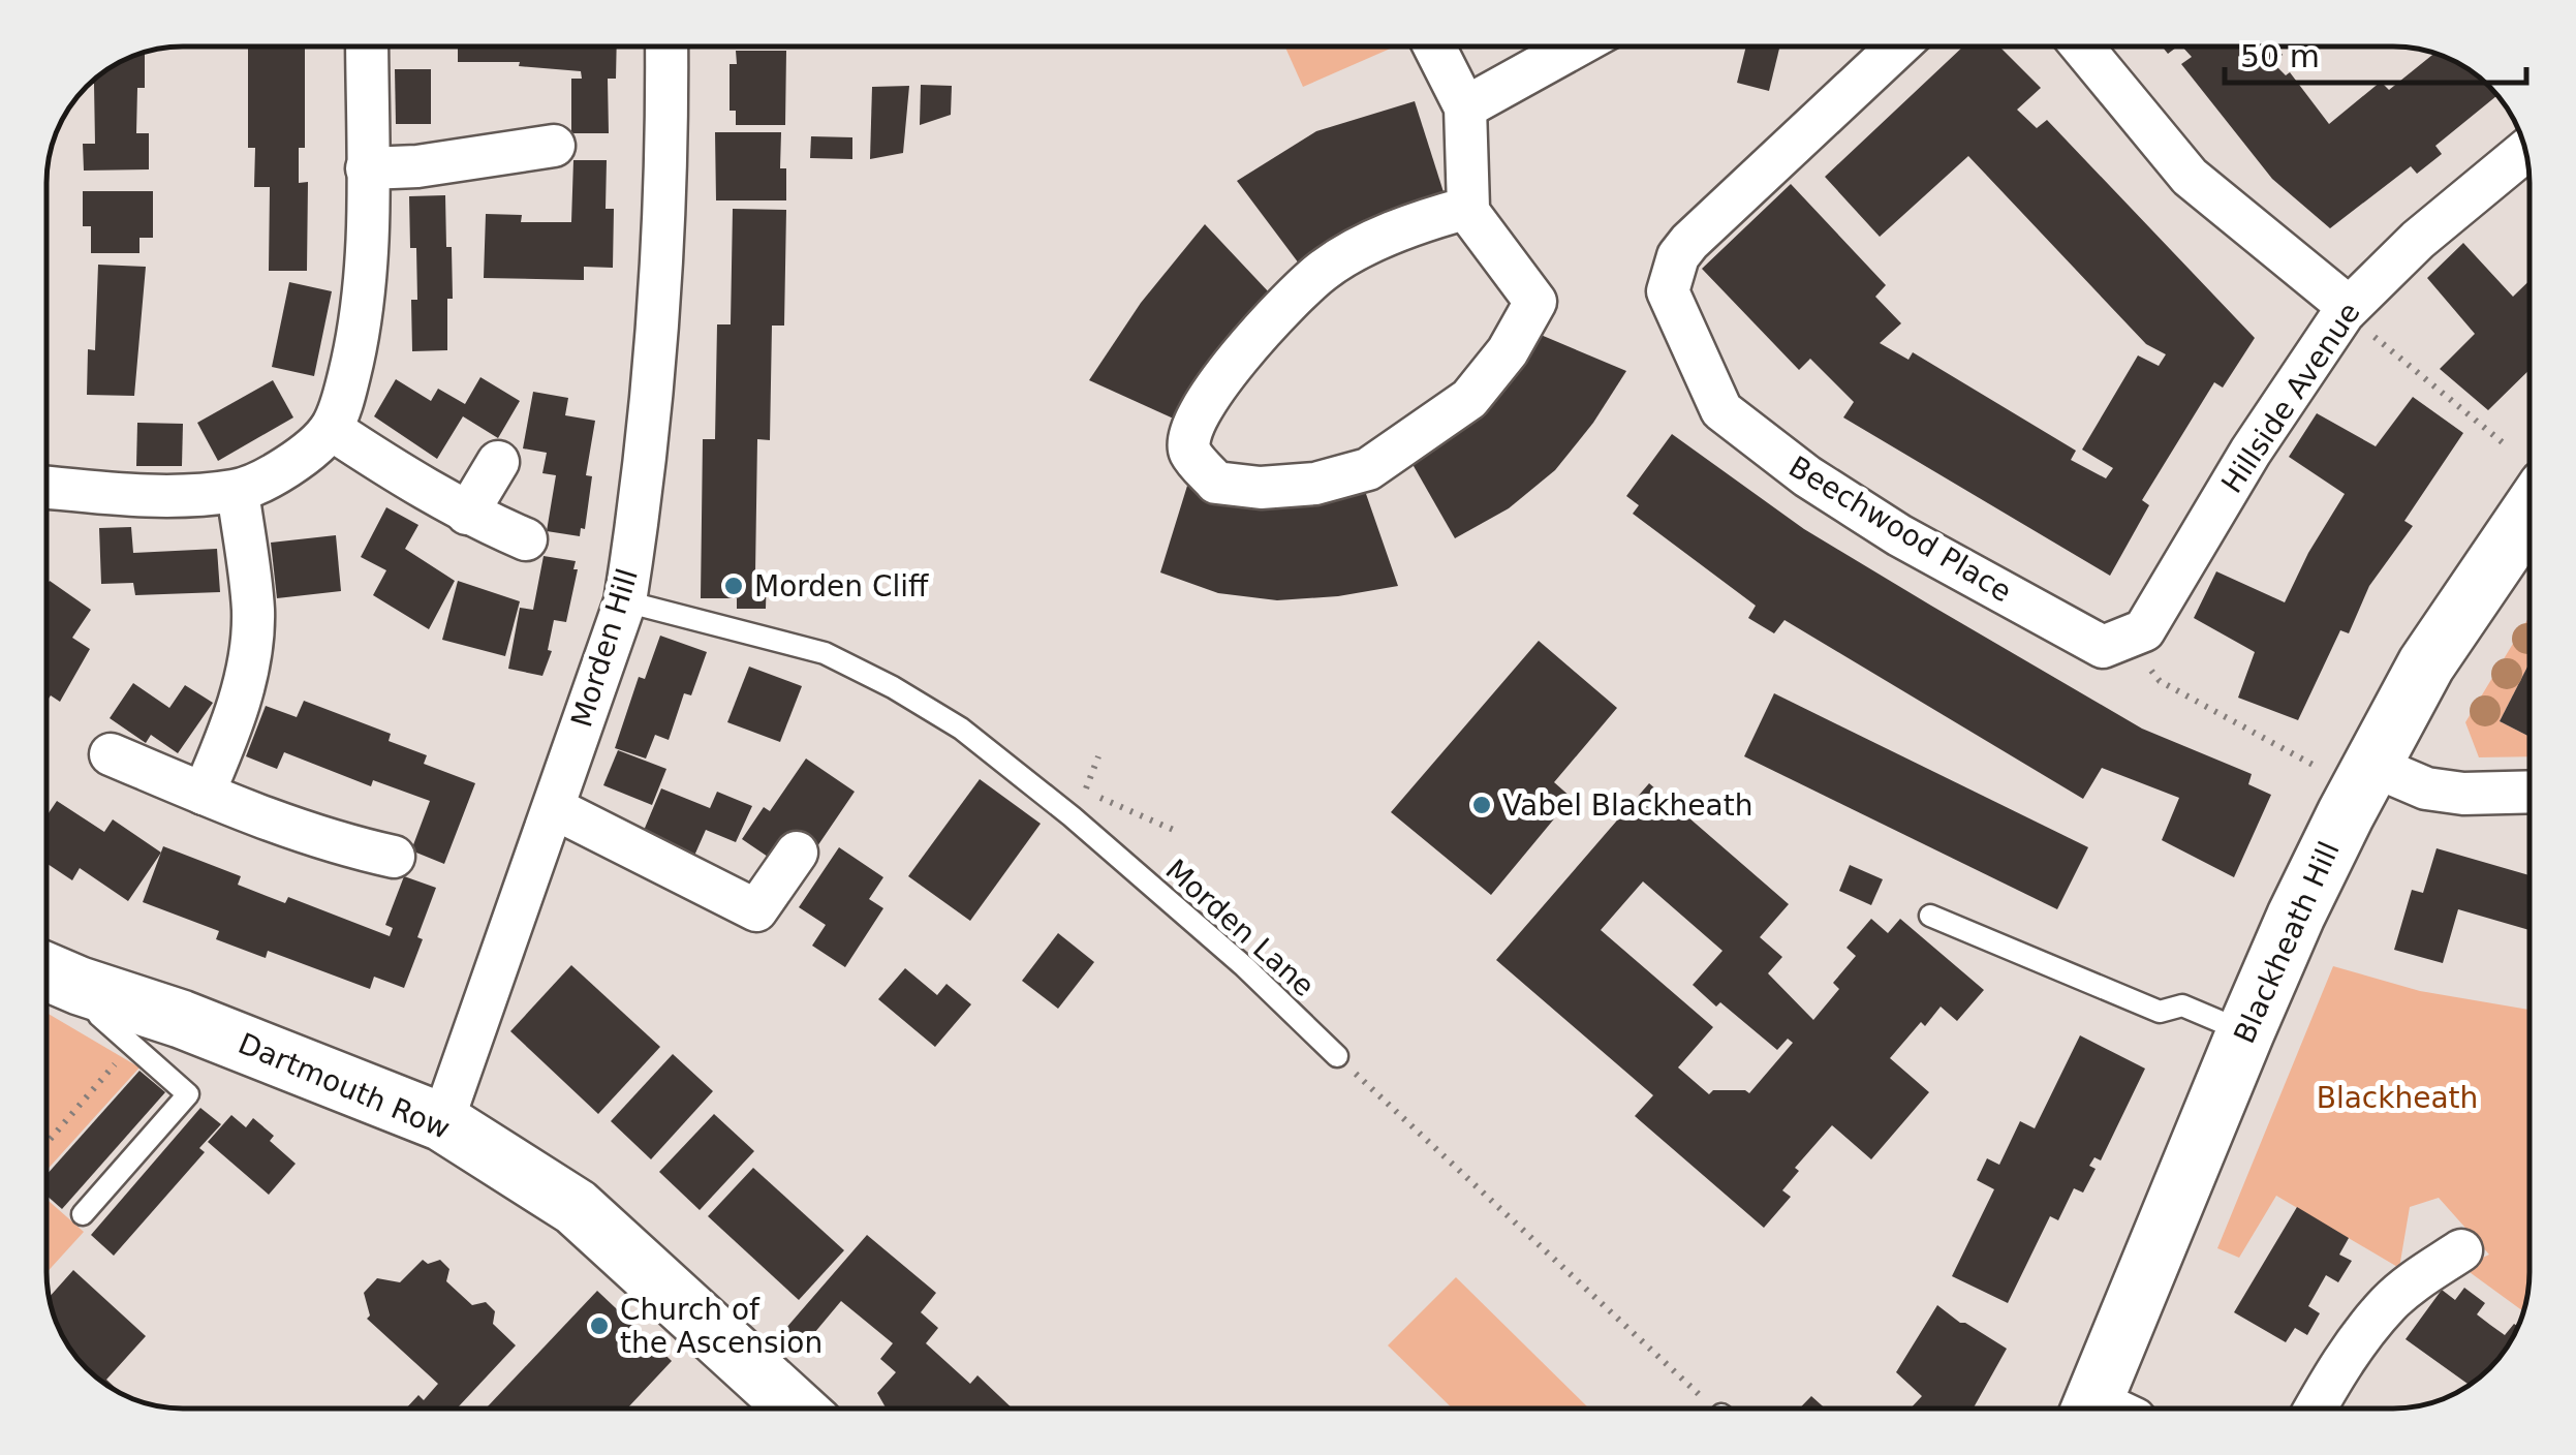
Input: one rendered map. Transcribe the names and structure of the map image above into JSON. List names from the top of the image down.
{
  "streets": {
    "main road": ["Blackheath Hill", "Dartmouth Row"],
    "street": ["Hillside Avenue", "Beechwood Place", "Morden Hill"],
    "lane": ["Morden Lane"]
  },
  "crossings": [
    ["Hillside Avenue", "Beechwood Place"],
    ["Morden Hill", "Morden Lane"],
    ["Morden Hill", "Dartmouth Row"]
  ],
  "parks": ["Blackheath"],
  "places": ["Morden Cliff", "Vabel Blackheath", "Church of the Ascension"],
  "scale_bar": "50 m"
}
